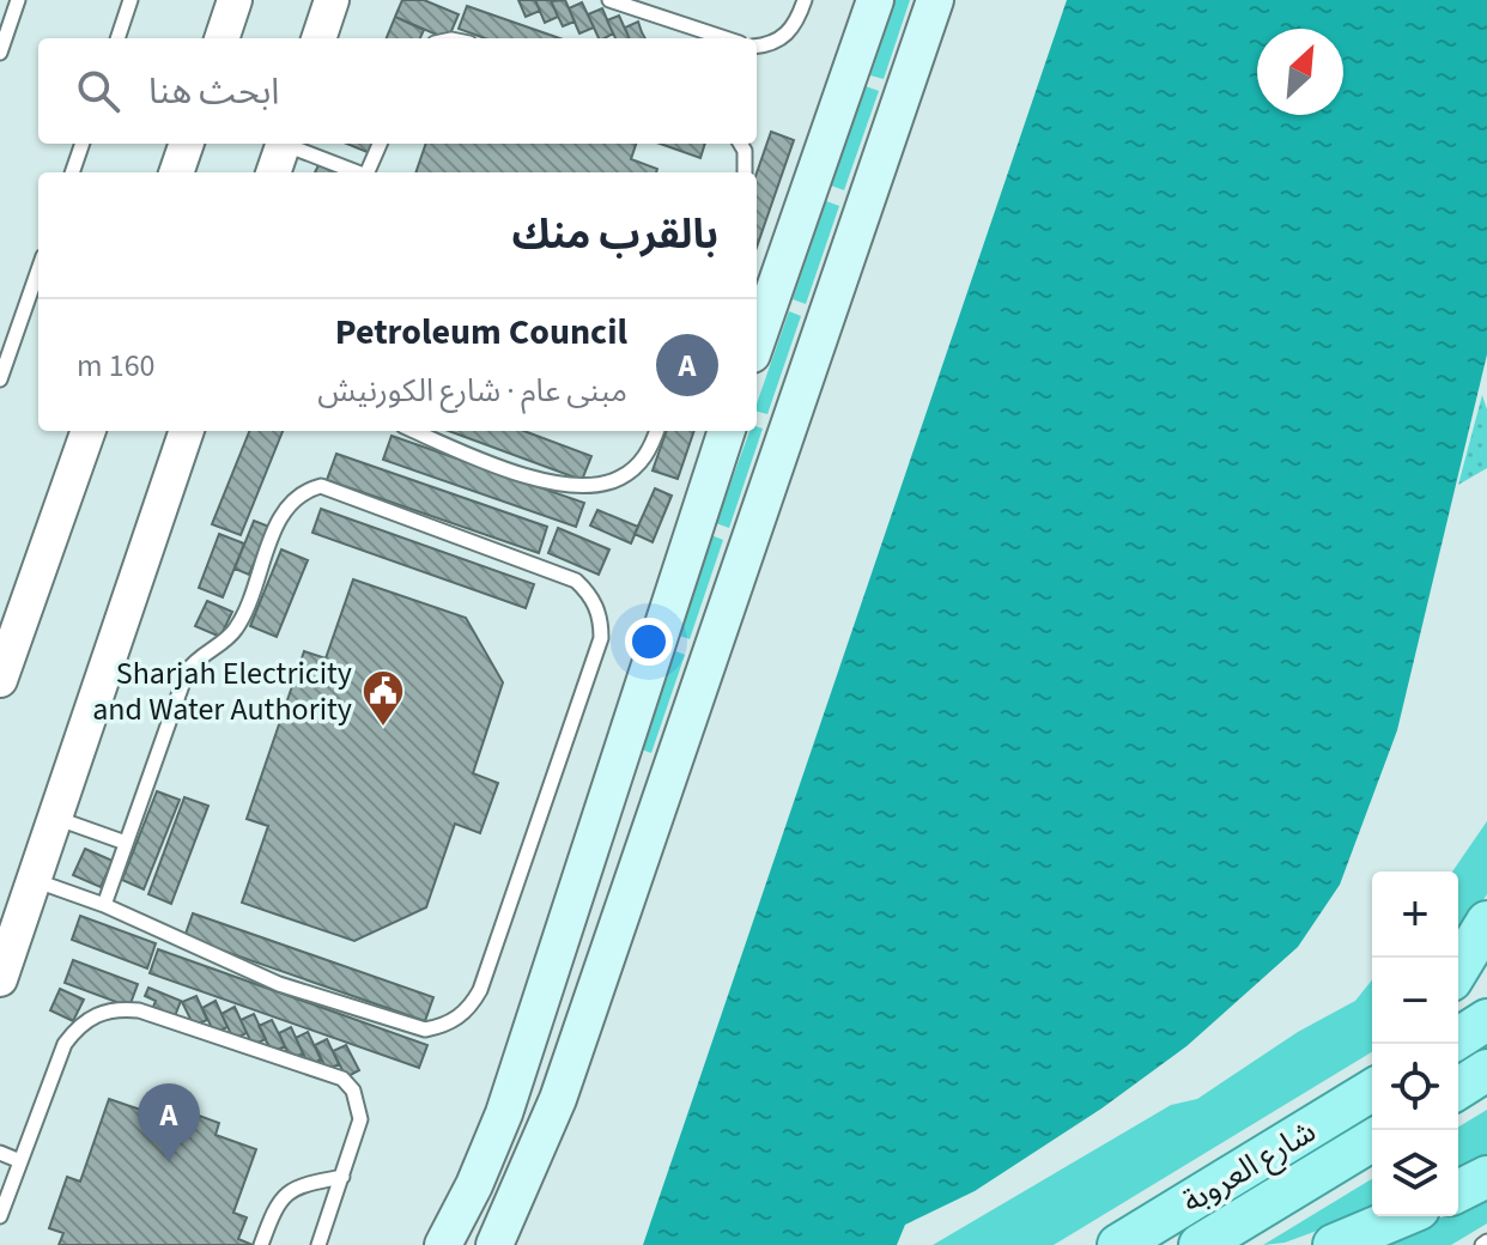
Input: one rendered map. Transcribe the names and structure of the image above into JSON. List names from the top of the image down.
{
  "streets": {
    "main road": ["شارع العروبة"]
  },
  "places": {
    "public building": ["Sharjah Electricity and Water Authority"]
  },
  "north": "top right",
  "page": {
    "search": "ابحث هنا",
    "heading": "بالقرب منك",
    "list": [
      {
        "mark": "A",
        "name": "Petroleum Council",
        "note": "مبنى عام · شارع الكورنيش",
        "value": "160 m"
      }
    ],
    "map_buttons": ["+", "−"],
    "pins": "A"
  }
}
